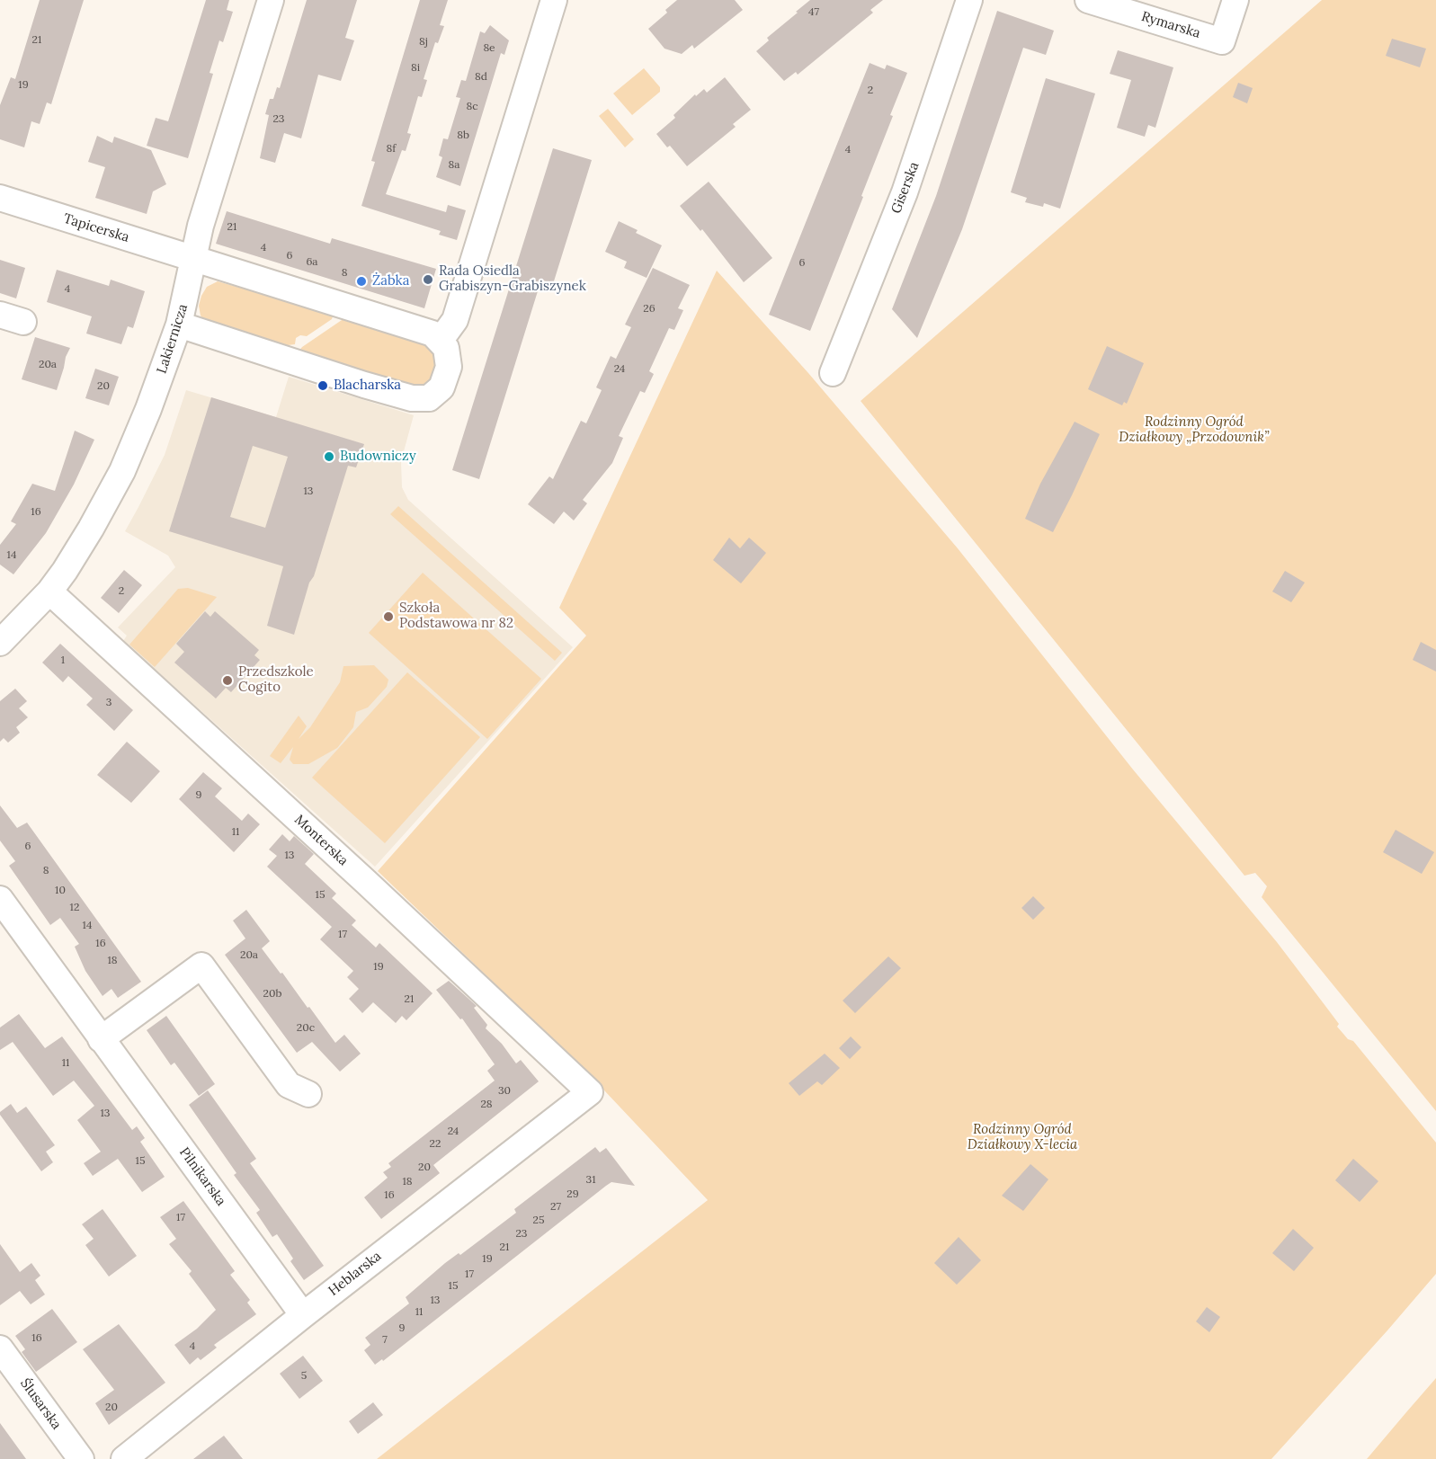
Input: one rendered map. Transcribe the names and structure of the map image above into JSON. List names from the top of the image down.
{
  "streets": {
    "street": [
      "Rymarska",
      "Giserska",
      "Tapicerska",
      "Lakiernicza",
      "Monterska",
      "Pilnikarska",
      "Heblarska",
      "Ślusarska"
    ]
  },
  "crossings": [
    ["Tapicerska", "Lakiernicza"],
    ["Lakiernicza", "Monterska"],
    ["Monterska", "Heblarska"],
    ["Pilnikarska", "Heblarska"]
  ],
  "parks": ["Rodzinny Ogród Działkowy „Przodownik”", "Rodzinny Ogród Działkowy X-lecia"],
  "places": [
    "Rada Osiedla Grabiszyn-Grabiszynek",
    "Żabka",
    "Blacharska",
    "Budowniczy",
    "Szkoła Podstawowa nr 82",
    "Przedszkole Cogito"
  ],
  "house_numbers": [
    "47",
    "21",
    "8j",
    "8e",
    "8i",
    "8d",
    "19",
    "2",
    "8c",
    "23",
    "8b",
    "8f",
    "4",
    "8a",
    "21",
    "4",
    "6",
    "6a",
    "6",
    "8",
    "4",
    "26",
    "20a",
    "24",
    "20",
    "13",
    "16",
    "14",
    "2",
    "1",
    "3",
    "9",
    "11",
    "6",
    "13",
    "8",
    "10",
    "15",
    "12",
    "14",
    "17",
    "16",
    "20a",
    "18",
    "19",
    "20b",
    "21",
    "20c",
    "11",
    "30",
    "28",
    "13",
    "24",
    "22",
    "15",
    "20",
    "31",
    "18",
    "29",
    "16",
    "27",
    "17",
    "25",
    "23",
    "21",
    "19",
    "17",
    "15",
    "13",
    "11",
    "9",
    "16",
    "7",
    "4",
    "5",
    "20"
  ]
}
